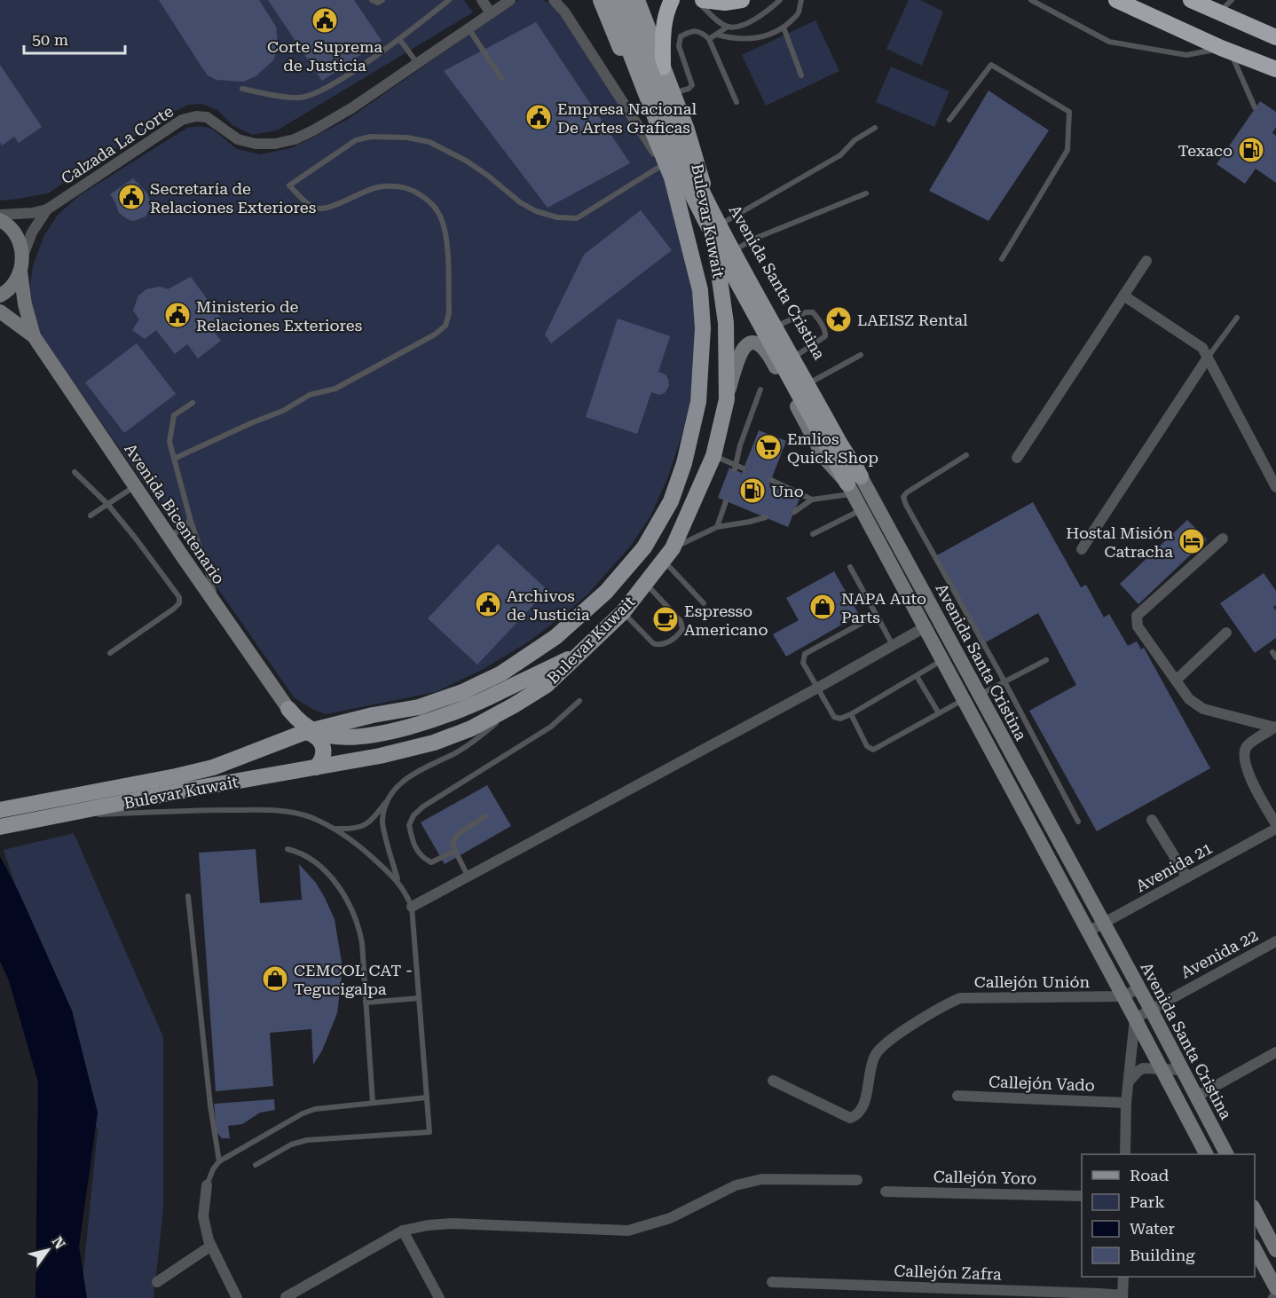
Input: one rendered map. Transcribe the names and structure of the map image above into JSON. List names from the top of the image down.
{
  "streets": {
    "main road": ["Bulevar Kuwait"],
    "street": [
      "Calzada La Corte",
      "Avenida Santa Cristina",
      "Avenida Bicentenario",
      "Avenida 21",
      "Avenida 22",
      "Callejón Unión",
      "Callejón Vado",
      "Callejón Yoro",
      "Callejón Zafra"
    ]
  },
  "crossings": [
    ["Bulevar Kuwait", "Avenida Santa Cristina"],
    ["Avenida Santa Cristina", "Avenida 21"],
    ["Avenida Santa Cristina", "Avenida 22"],
    ["Avenida Santa Cristina", "Callejón Unión"]
  ],
  "places": {
    "public building": [
      "Corte Suprema de Justicia",
      "Empresa Nacional De Artes Graficas",
      "Secretaría de Relaciones Exteriores",
      "Ministerio de Relaciones Exteriores",
      "Archivos de Justicia"
    ],
    "fuel station": ["Texaco", "Uno"],
    "place": ["LAEISZ Rental"],
    "supermarket": ["Emlios Quick Shop"],
    "hotel": ["Hostal Misión Catracha"],
    "shop": ["NAPA Auto Parts", "CEMCOL CAT - Tegucigalpa"],
    "cafe": ["Espresso Americano"]
  },
  "legend": [
    "Road",
    "Park",
    "Water",
    "Building"
  ],
  "scale_bar": "50 m",
  "north": "top right"
}
